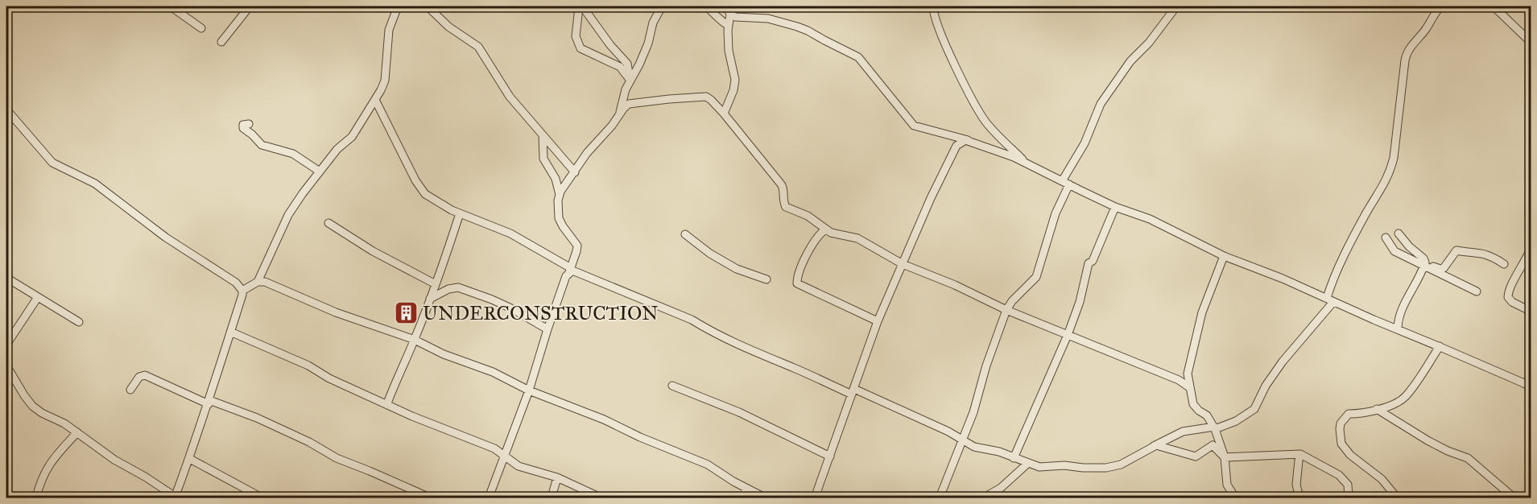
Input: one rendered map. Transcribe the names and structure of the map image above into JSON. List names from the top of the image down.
{
  "places": {
    "building": ["UNDERCONSTRUCTION"]
  }
}
